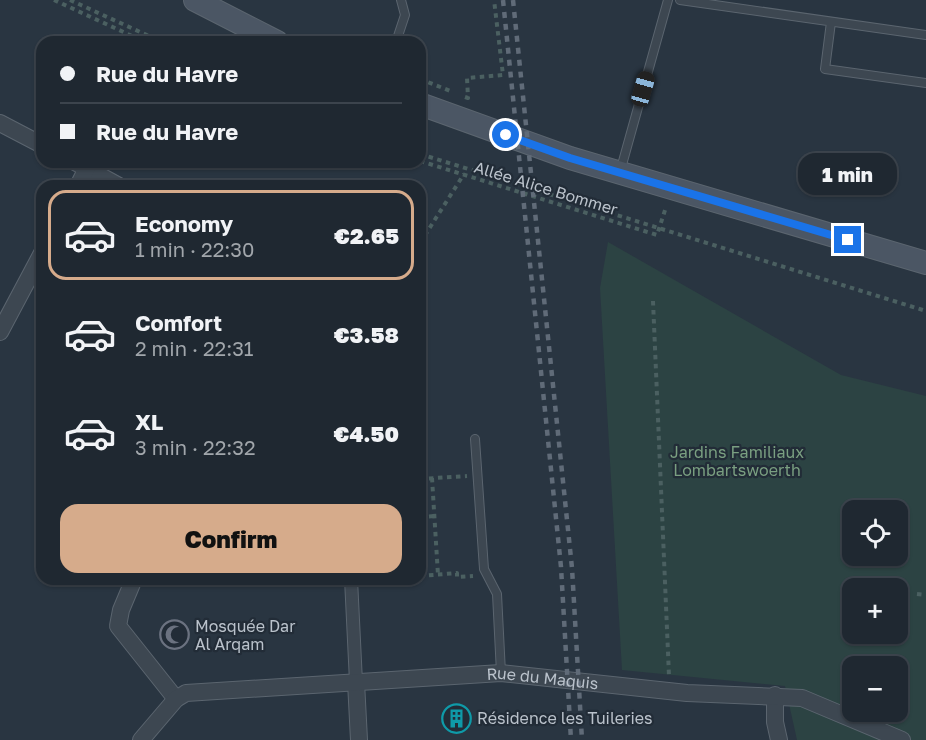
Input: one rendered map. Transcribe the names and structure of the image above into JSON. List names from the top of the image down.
{
  "streets": {
    "street": ["Rue du Maquis"],
    "path": ["Allée Alice Bommer"]
  },
  "parks": ["Jardins Familiaux Lombartswoerth"],
  "places": {
    "mosque": ["Mosquée Dar Al Arqam"],
    "building": ["Résidence les Tuileries"]
  },
  "page": {
    "banner": ["Rue du Havre", "Rue du Havre"],
    "bubble": "1 min",
    "list": [
      {
        "name": "Economy",
        "note": "1 min · 22:30",
        "value": "€2.65"
      },
      {
        "name": "Comfort",
        "note": "2 min · 22:31",
        "value": "€3.58"
      },
      {
        "name": "XL",
        "note": "3 min · 22:32",
        "value": "€4.50"
      }
    ],
    "buttons": "Confirm",
    "map_buttons": ["+", "−"]
  }
}
